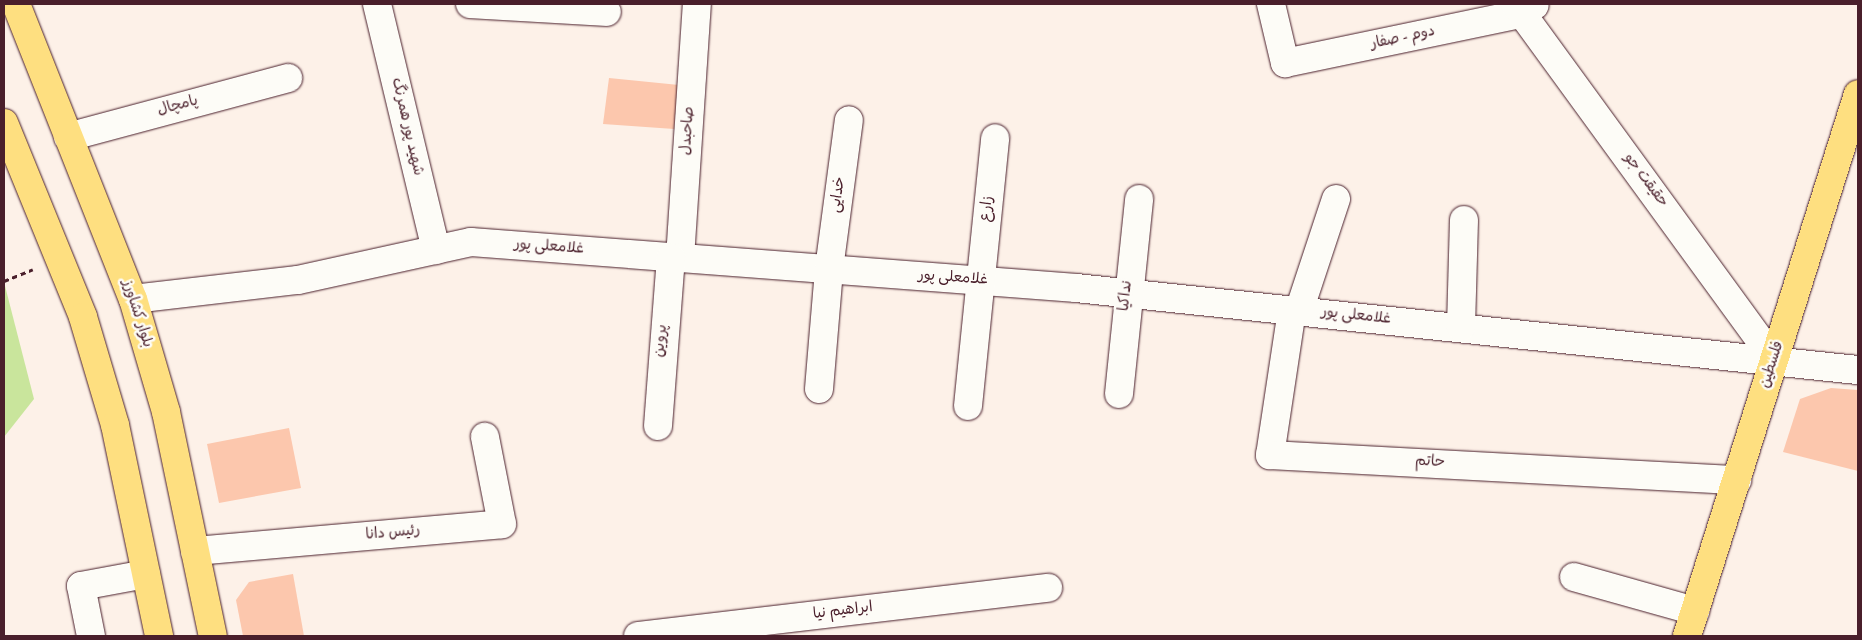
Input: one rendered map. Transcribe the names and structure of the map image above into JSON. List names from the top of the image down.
{
  "streets": {
    "main road": ["بلوار کشاورز", "فلسطین"],
    "street": [
      "دوم - صفار",
      "پامچال",
      "شهید پور همرنگ",
      "صاحبدل",
      "حقیقت جو",
      "خدایی",
      "زارع",
      "غلامعلی پور",
      "نداکیا",
      "پروین",
      "حاتم",
      "رئیس دانا",
      "ابراهیم نیا"
    ]
  },
  "crossings": [
    ["دوم - صفار", "حقیقت جو"],
    ["پامچال", "بلوار کشاورز"],
    ["شهید پور همرنگ", "غلامعلی پور"],
    ["صاحبدل", "غلامعلی پور"],
    ["صاحبدل", "پروین"],
    ["حقیقت جو", "غلامعلی پور"],
    ["حقیقت جو", "فلسطین"],
    ["خدایی", "غلامعلی پور"],
    ["زارع", "غلامعلی پور"],
    ["غلامعلی پور", "نداکیا"],
    ["غلامعلی پور", "بلوار کشاورز"],
    ["غلامعلی پور", "پروین"],
    ["غلامعلی پور", "فلسطین"],
    ["غلامعلی پور", "حاتم"],
    ["بلوار کشاورز", "رئیس دانا"],
    ["فلسطین", "حاتم"]
  ]
}
